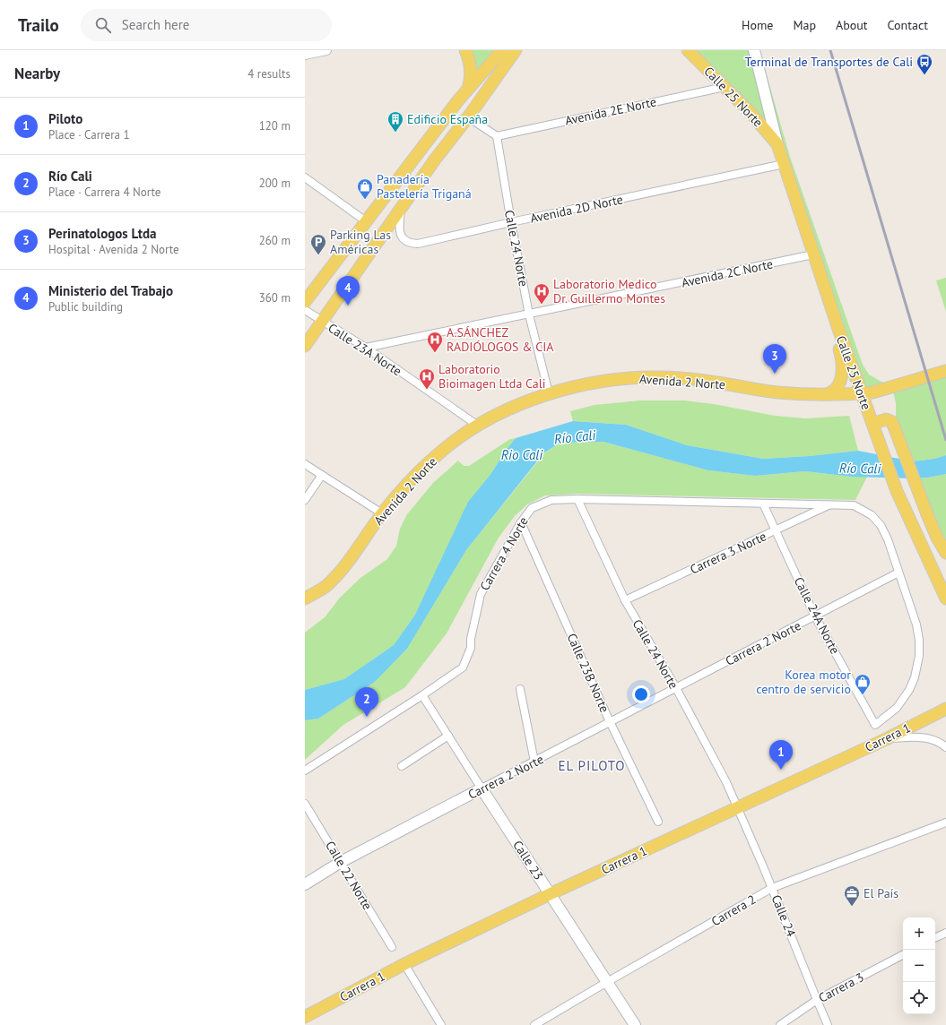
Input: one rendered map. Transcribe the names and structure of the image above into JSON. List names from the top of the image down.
{
  "streets": {
    "main road": [
      "Calle 25 Norte",
      "Avenida 2 Norte",
      "Carrera 2 Norte",
      "Carrera 1",
      "Calle 23"
    ],
    "street": [
      "Avenida 2E Norte",
      "Avenida 2D Norte",
      "Calle 24 Norte",
      "Avenida 2C Norte",
      "Calle 23A Norte",
      "Carrera 3 Norte",
      "Carrera 4 Norte",
      "Calle 24A Norte",
      "Calle 23B Norte",
      "Calle 22 Norte",
      "Carrera 2",
      "Calle 24",
      "Carrera 3"
    ]
  },
  "crossings": [
    ["Calle 25 Norte", "Avenida 2E Norte"],
    ["Calle 25 Norte", "Avenida 2D Norte"],
    ["Calle 25 Norte", "Avenida 2C Norte"],
    ["Calle 25 Norte", "Avenida 2 Norte"],
    ["Avenida 2E Norte", "Calle 24 Norte"],
    ["Avenida 2D Norte", "Calle 24 Norte"],
    ["Calle 24 Norte", "Avenida 2C Norte"],
    ["Calle 24 Norte", "Avenida 2 Norte"],
    ["Calle 24 Norte", "Carrera 3 Norte"],
    ["Calle 24 Norte", "Carrera 4 Norte"],
    ["Calle 24 Norte", "Carrera 2 Norte"],
    ["Calle 24 Norte", "Carrera 1"],
    ["Calle 24 Norte", "Calle 24"],
    ["Avenida 2C Norte", "Calle 23A Norte"],
    ["Calle 23A Norte", "Avenida 2 Norte"],
    ["Carrera 3 Norte", "Carrera 4 Norte"],
    ["Carrera 3 Norte", "Calle 24A Norte"],
    ["Carrera 4 Norte", "Calle 24A Norte"],
    ["Carrera 4 Norte", "Calle 23B Norte"],
    ["Carrera 4 Norte", "Calle 23"],
    ["Calle 24A Norte", "Carrera 2 Norte"],
    ["Calle 24A Norte", "Carrera 1"],
    ["Carrera 2 Norte", "Calle 23B Norte"],
    ["Carrera 2 Norte", "Carrera 1"],
    ["Carrera 2 Norte", "Calle 23"],
    ["Carrera 2 Norte", "Calle 22 Norte"],
    ["Carrera 1", "Calle 23"],
    ["Carrera 1", "Calle 24"],
    ["Calle 23", "Carrera 2"],
    ["Carrera 2", "Calle 24"],
    ["Calle 24", "Carrera 3"]
  ],
  "districts": ["EL PILOTO"],
  "water": ["Río Cali", "Rio Cali"],
  "places": {
    "bus stop": ["Terminal de Transportes de Cali"],
    "building": ["Edificio España"],
    "shop": ["Panadería Pastelería Triganá", "Korea motor centro de servicio"],
    "parking": ["Parking Las Américas"],
    "hospital": ["Laboratorio Medico Dr. Guillermo Montes", "A.SÁNCHEZ RADIÓLOGOS & CIA", "Laboratorio Bioimagen Ltda Cali"],
    "office": ["El País"]
  },
  "page": {
    "header": "Trailo",
    "search": "Search here",
    "nav": [
      "Home",
      "Map",
      "About",
      "Contact"
    ],
    "heading": ["Nearby", "4 results"],
    "list": [
      {
        "mark": "1",
        "name": "Piloto",
        "note": "Place · Carrera 1",
        "value": "120 m"
      },
      {
        "mark": "2",
        "name": "Río Cali",
        "note": "Place · Carrera 4 Norte",
        "value": "200 m"
      },
      {
        "mark": "3",
        "name": "Perinatologos Ltda",
        "note": "Hospital · Avenida 2 Norte",
        "value": "260 m"
      },
      {
        "mark": "4",
        "name": "Ministerio del Trabajo",
        "note": "Public building",
        "value": "360 m"
      }
    ],
    "pins": [
      "4",
      "3",
      "2",
      "1"
    ],
    "map_buttons": ["+", "−"]
  }
}
